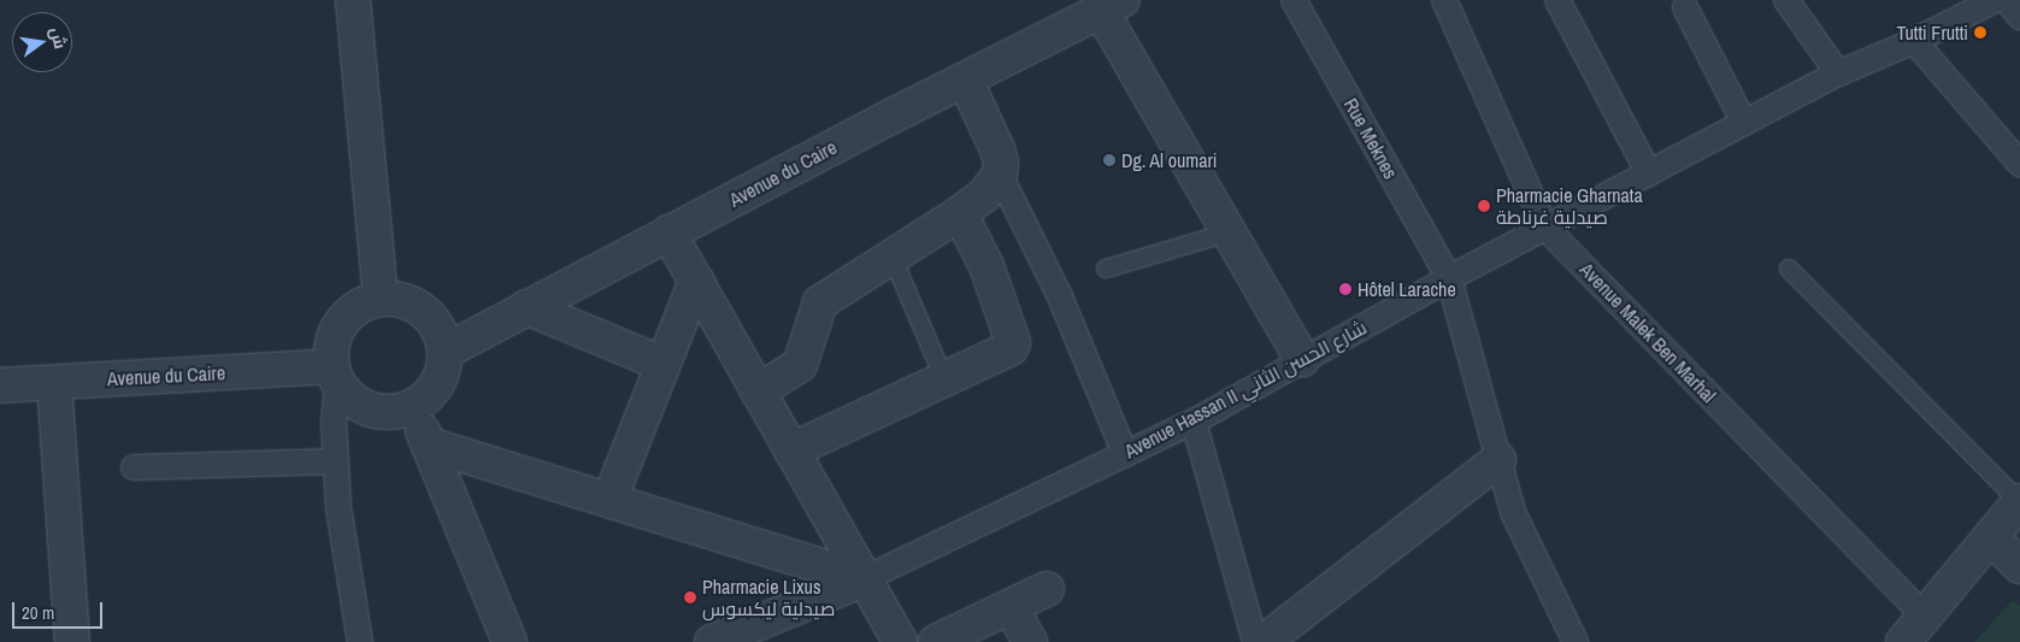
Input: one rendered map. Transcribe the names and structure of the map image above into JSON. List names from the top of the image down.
{
  "streets": {
    "street": [
      "Rue Meknes",
      "Avenue du Caire",
      "Avenue Malek Ben Marhal",
      "Avenue Hassan II شارع الحسن الثاني"
    ]
  },
  "crossings": [
    ["Rue Meknes", "Avenue Hassan II شارع الحسن الثاني"],
    ["Avenue Malek Ben Marhal", "Avenue Hassan II شارع الحسن الثاني"]
  ],
  "places": [
    "Tutti Frutti",
    "Dg. Al oumari",
    "Pharmacie Gharnata صيدلية غرناطة",
    "Hôtel Larache",
    "Pharmacie Lixus صيدلية ليكسوس"
  ],
  "scale_bar": "20 m",
  "north": "right"
}
